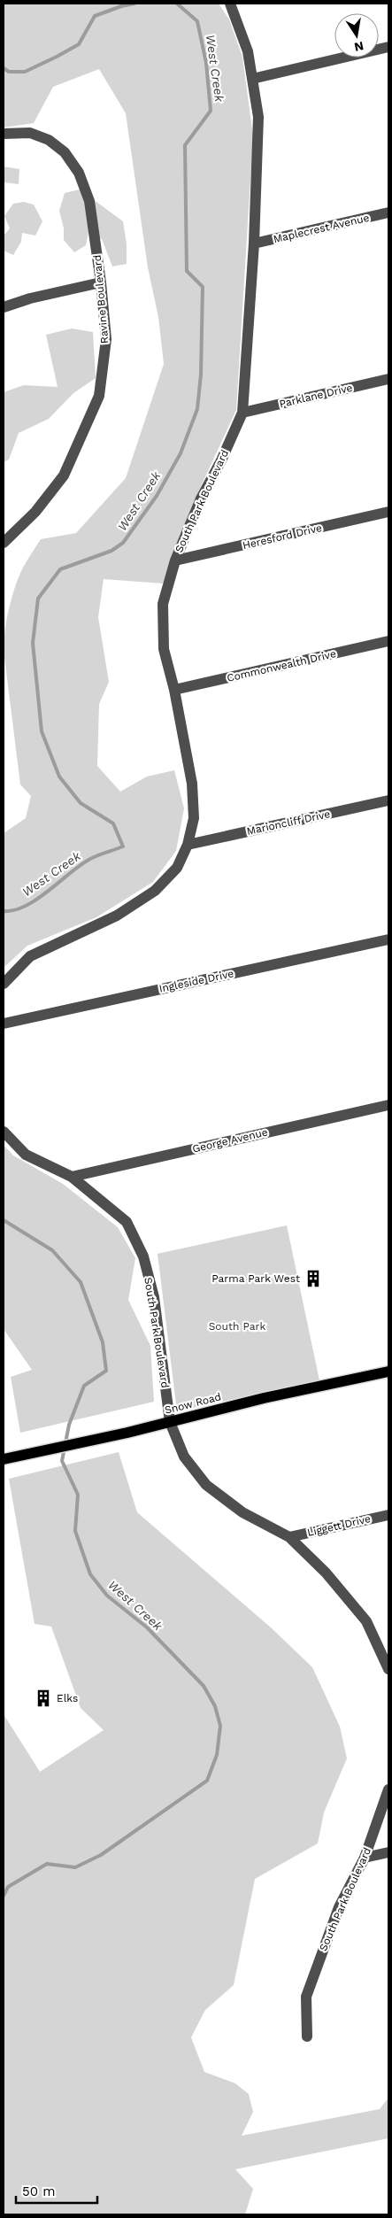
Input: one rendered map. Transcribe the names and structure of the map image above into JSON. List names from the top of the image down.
{
  "streets": {
    "main road": ["Snow Road"],
    "street": [
      "Maplecrest Avenue",
      "Ravine Boulevard",
      "Parklane Drive",
      "South Park Boulevard",
      "Heresford Drive",
      "Commonwealth Drive",
      "Marioncliff Drive",
      "Ingleside Drive",
      "George Avenue",
      "Liggett Drive"
    ]
  },
  "crossings": [
    ["Maplecrest Avenue", "South Park Boulevard"],
    ["Parklane Drive", "South Park Boulevard"],
    ["South Park Boulevard", "Heresford Drive"],
    ["South Park Boulevard", "Commonwealth Drive"],
    ["South Park Boulevard", "Marioncliff Drive"],
    ["South Park Boulevard", "George Avenue"],
    ["South Park Boulevard", "Snow Road"],
    ["South Park Boulevard", "Liggett Drive"]
  ],
  "water": ["West Creek"],
  "parks": ["South Park"],
  "places": {
    "building": ["Parma Park West", "Elks"]
  },
  "scale_bar": "50 m",
  "north": "bottom"
}
